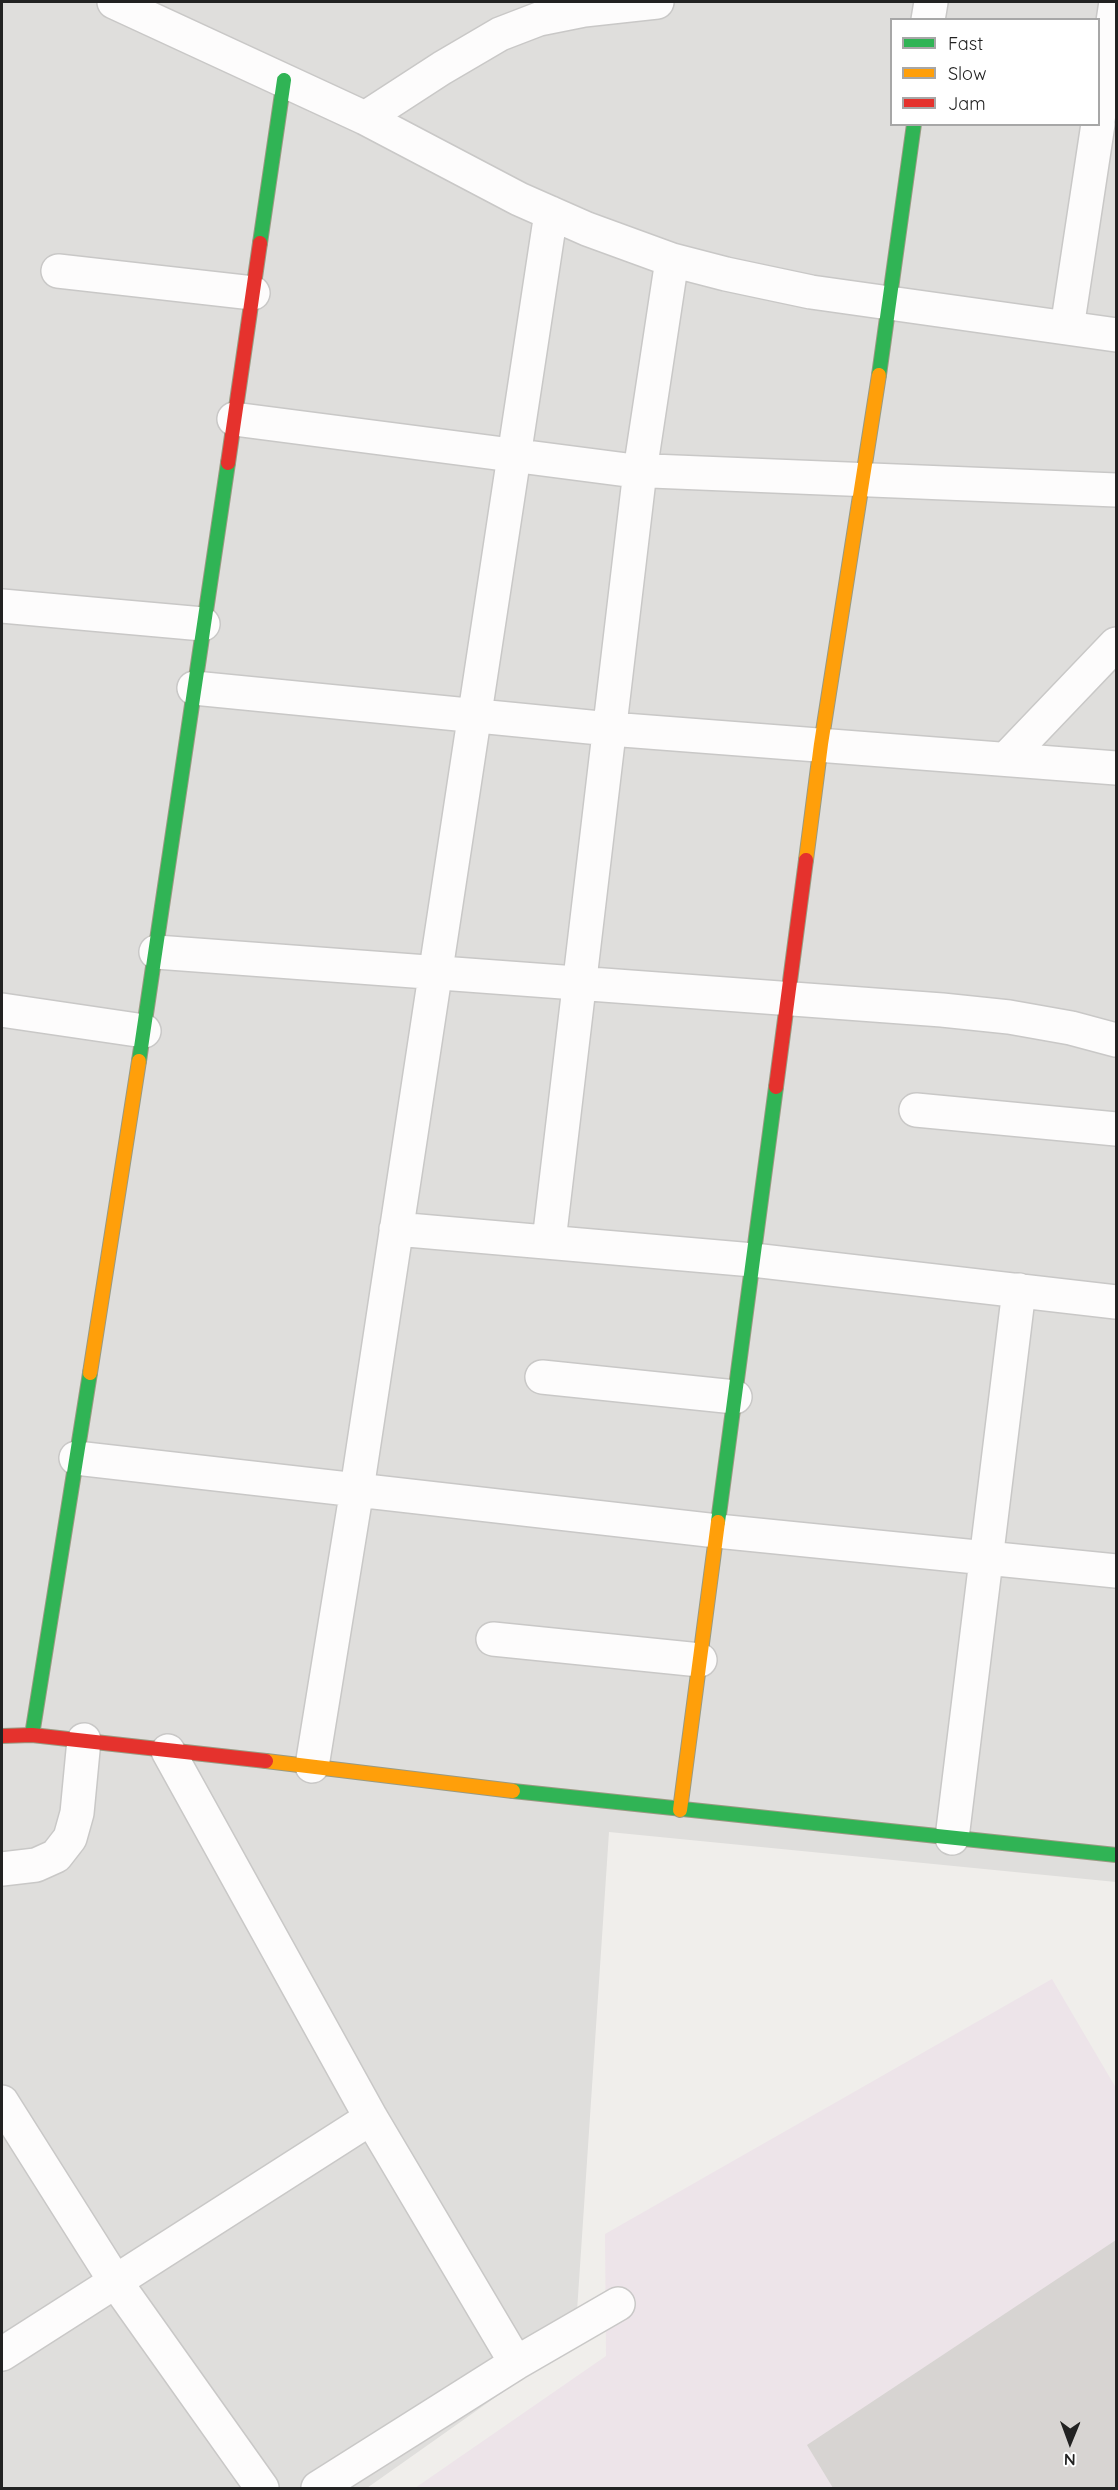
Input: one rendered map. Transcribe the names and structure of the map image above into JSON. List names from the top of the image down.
{
  "legend": ["Fast", "Slow", "Jam"],
  "north": "bottom"
}
